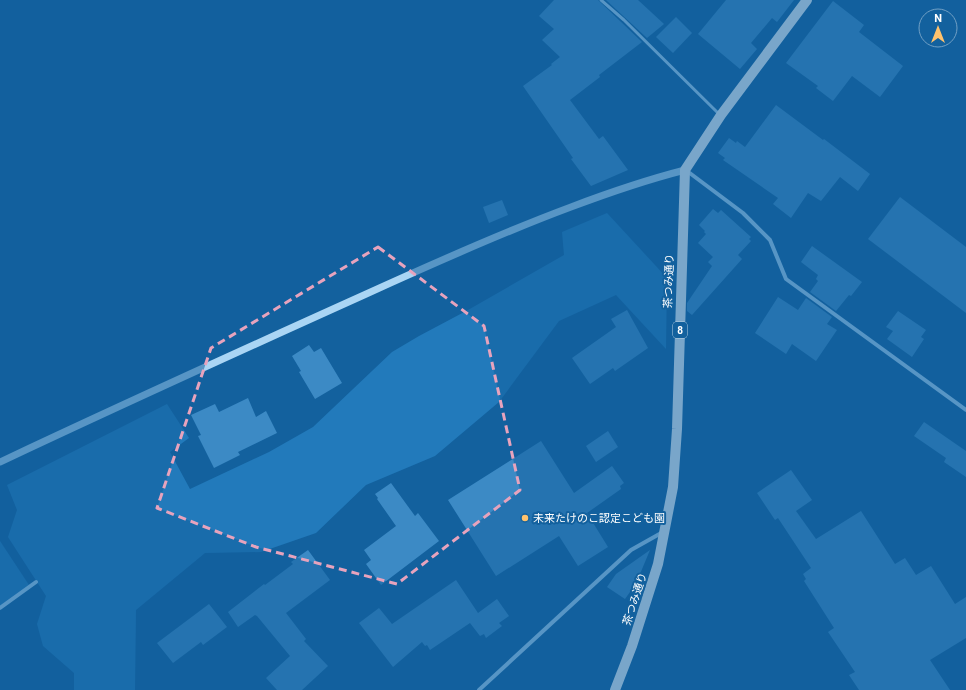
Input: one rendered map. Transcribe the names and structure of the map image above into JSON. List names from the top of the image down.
{
  "streets": {
    "main road": ["茶つみ通り", "8"]
  },
  "places": ["未来たけのこ認定こども園"],
  "north": "top"
}
